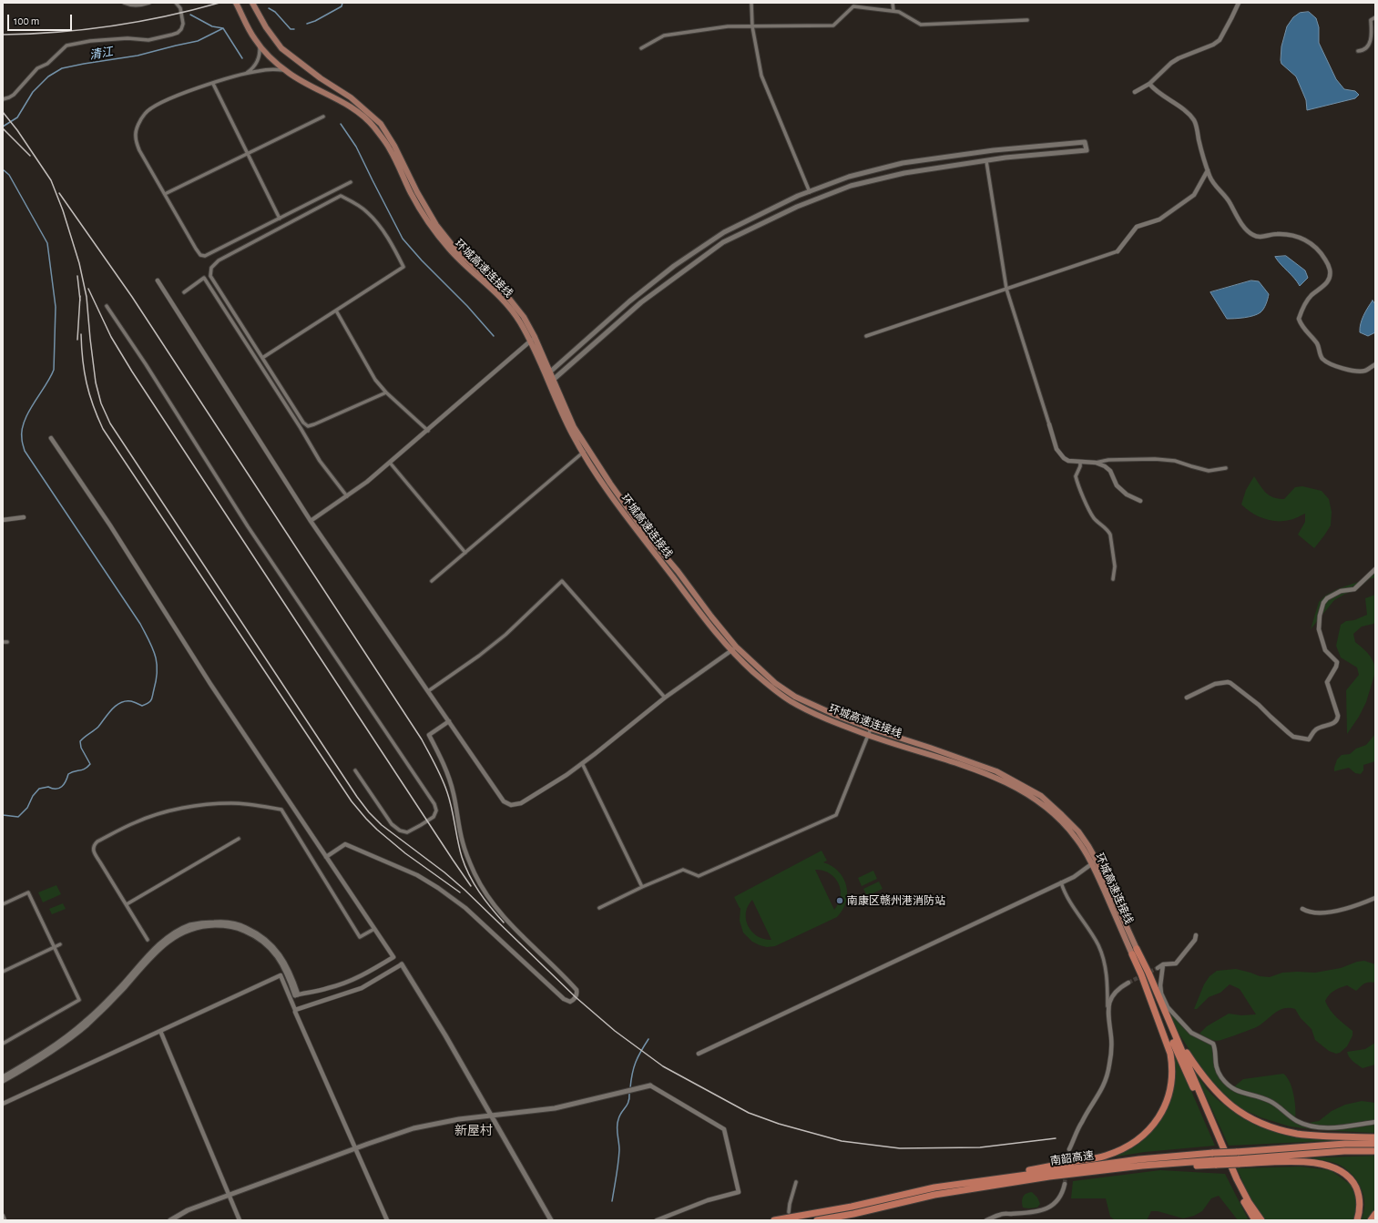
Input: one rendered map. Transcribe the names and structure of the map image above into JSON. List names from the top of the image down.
{
  "streets": {
    "highway": ["南韶高速"],
    "main road": ["环城高速连接线"]
  },
  "districts": ["新屋村"],
  "water": ["清江"],
  "places": ["南康区赣州港消防站"],
  "scale_bar": "100 m"
}
